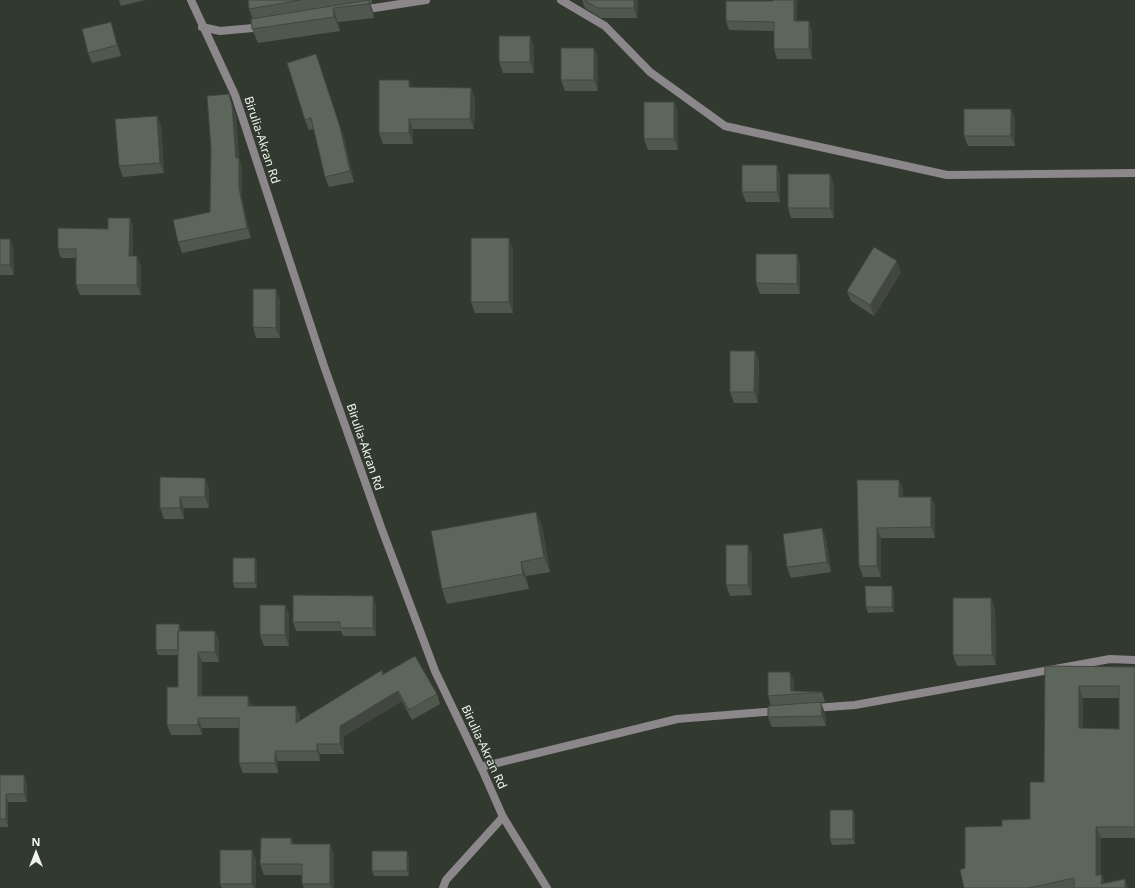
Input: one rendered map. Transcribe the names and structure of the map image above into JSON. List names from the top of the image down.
{
  "streets": {
    "street": ["Birulia-Akran Rd"]
  },
  "north": "top"
}
